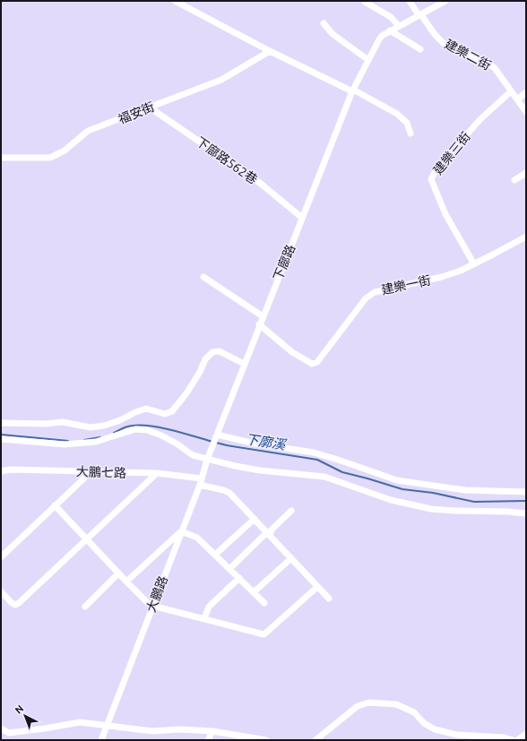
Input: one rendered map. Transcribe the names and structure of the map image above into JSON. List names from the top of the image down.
{
  "streets": {
    "street": [
      "建樂二街",
      "福安街",
      "建樂三街",
      "下廍路562巷",
      "下廍路",
      "建樂一街",
      "大鵬七路",
      "大鵬路"
    ]
  },
  "crossings": [
    ["建樂二街", "建樂三街"],
    ["建樂二街", "下廍路"],
    ["福安街", "下廍路562巷"],
    ["建樂三街", "建樂一街"],
    ["下廍路562巷", "下廍路"],
    ["下廍路", "建樂一街"],
    ["下廍路", "大鵬路"],
    ["大鵬七路", "大鵬路"]
  ],
  "water": ["下廓溪"],
  "north": "top left"
}
